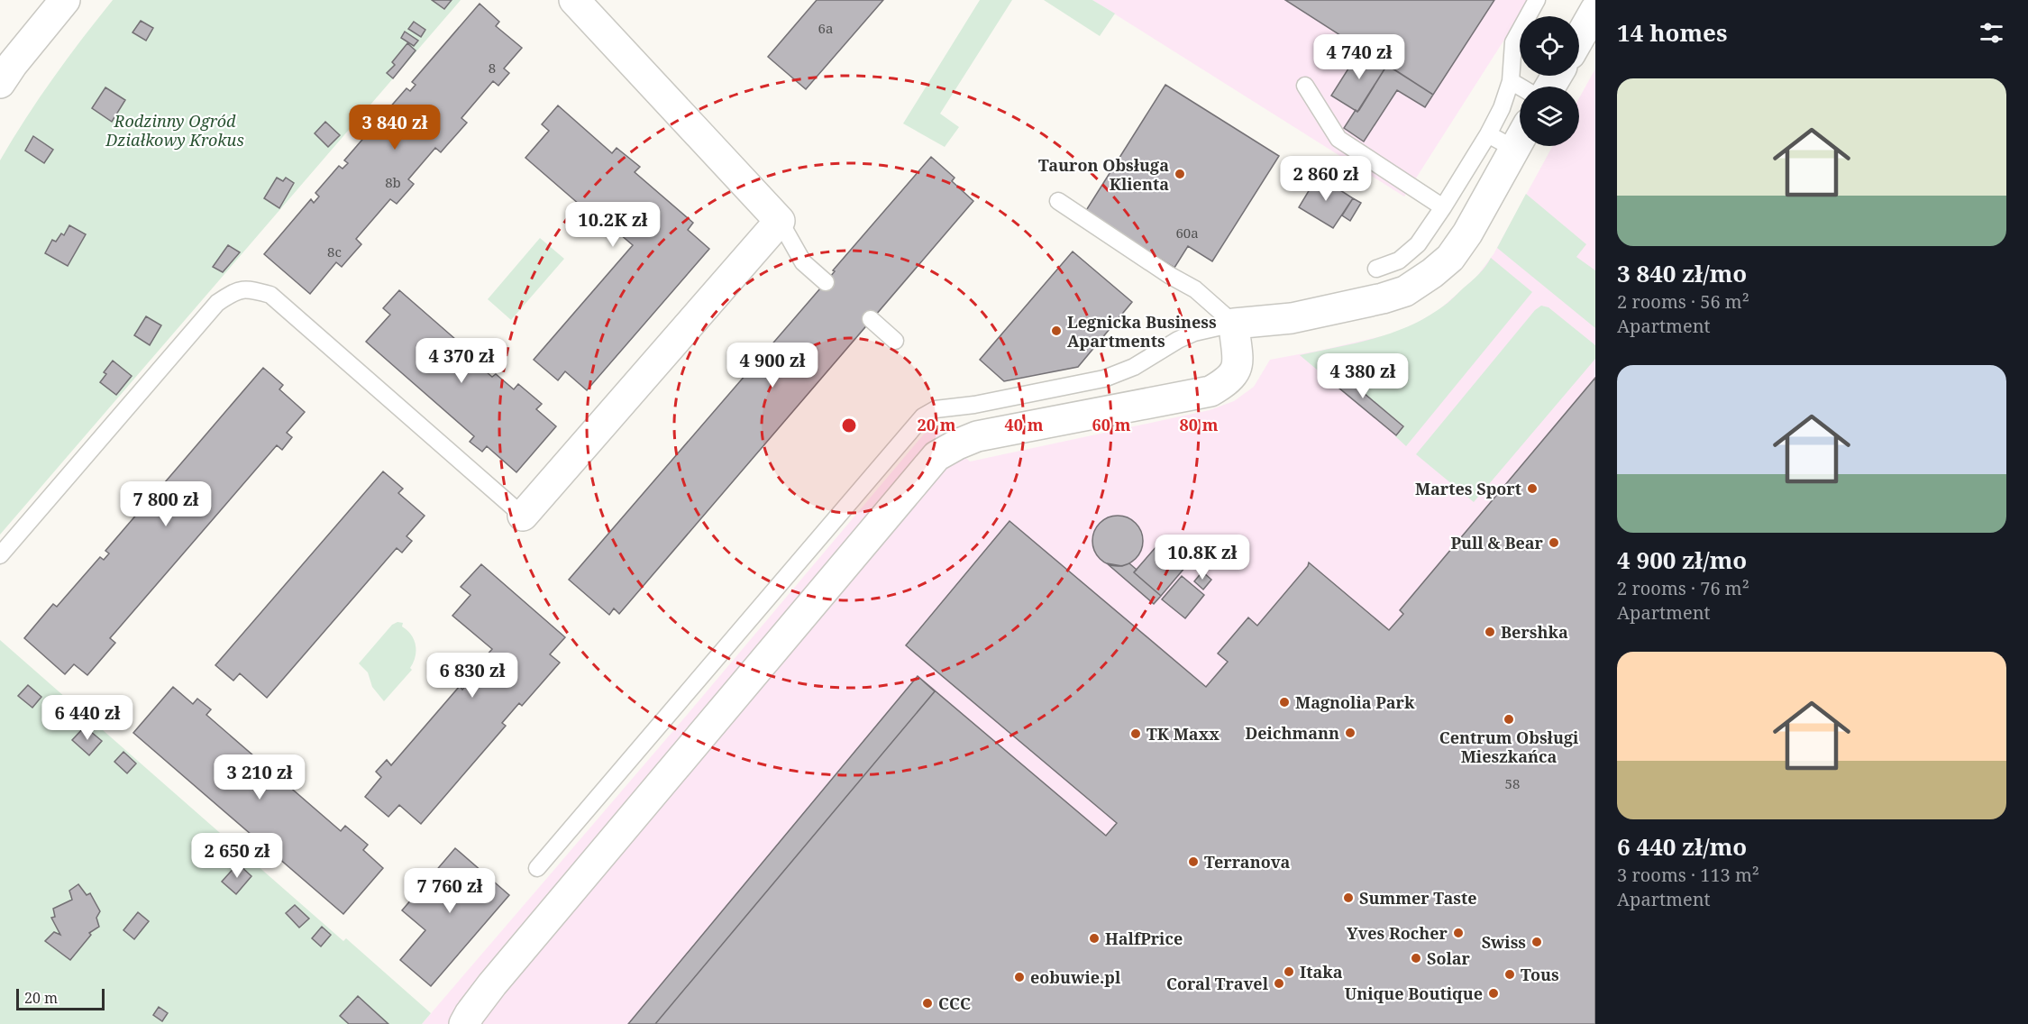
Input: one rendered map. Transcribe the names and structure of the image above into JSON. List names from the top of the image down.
{
  "parks": ["Rodzinny Ogród Działkowy Krokus"],
  "places": [
    "Tauron Obsługa Klienta",
    "Legnicka Business Apartments",
    "Martes Sport",
    "Pull & Bear",
    "Bershka",
    "Magnolia Park",
    "Centrum Obsługi Mieszkańca",
    "Deichmann",
    "TK Maxx",
    "Terranova",
    "Summer Taste",
    "Yves Rocher",
    "HalfPrice",
    "Swiss",
    "Solar",
    "Itaka",
    "Tous",
    "eobuwie.pl",
    "Coral Travel",
    "Unique Boutique",
    "CCC"
  ],
  "house_numbers": [
    "6a",
    "8",
    "8b",
    "60a",
    "8c",
    "58"
  ],
  "scale_bar": "20 m",
  "page": {
    "heading": "14 homes",
    "price": [
      "4 740 zł",
      "3 840 zł",
      "2 860 zł",
      "10.2K zł",
      "4 370 zł",
      "4 900 zł",
      "4 380 zł",
      "7 800 zł",
      "10.8K zł",
      "6 830 zł",
      "6 440 zł",
      "3 210 zł",
      "2 650 zł",
      "7 760 zł"
    ],
    "list": [
      {
        "name": "3 840 zł/mo",
        "note": "2 rooms · 56 m² · Apartment"
      },
      {
        "name": "4 900 zł/mo",
        "note": "2 rooms · 76 m² · Apartment"
      },
      {
        "name": "6 440 zł/mo",
        "note": "3 rooms · 113 m² · Apartment"
      }
    ],
    "scale": "20 m"
  },
  "rings": [
    "20 m",
    "40 m",
    "60 m",
    "80 m"
  ]
}
